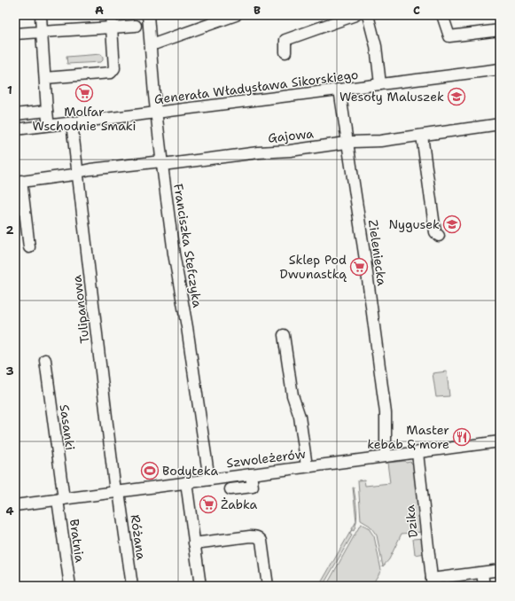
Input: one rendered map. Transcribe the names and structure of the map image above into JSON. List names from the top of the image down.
{
  "streets": {
    "street": [
      "Generała Władysława Sikorskiego",
      "Gajowa",
      "Franciszka Stefczyka",
      "Zieleniecka",
      "Tulipanowa",
      "Sasanki",
      "Szwoleżerów",
      "Dzika",
      "Różana",
      "Bratnia"
    ]
  },
  "crossings": [
    ["Generała Władysława Sikorskiego", "Franciszka Stefczyka"],
    ["Generała Władysława Sikorskiego", "Zieleniecka"],
    ["Generała Władysława Sikorskiego", "Tulipanowa"],
    ["Gajowa", "Franciszka Stefczyka"],
    ["Gajowa", "Zieleniecka"],
    ["Gajowa", "Tulipanowa"],
    ["Franciszka Stefczyka", "Szwoleżerów"],
    ["Zieleniecka", "Szwoleżerów"],
    ["Tulipanowa", "Szwoleżerów"],
    ["Tulipanowa", "Różana"],
    ["Sasanki", "Szwoleżerów"],
    ["Sasanki", "Bratnia"],
    ["Szwoleżerów", "Dzika"],
    ["Szwoleżerów", "Różana"],
    ["Szwoleżerów", "Bratnia"]
  ],
  "places": {
    "supermarket": ["Molfar Wschodnie Smaki", "Sklep Pod Dwunastką", "Żabka"],
    "school or university": ["Wesoły Maluszek", "Nygusek"],
    "restaurant": ["Master kebab & more"],
    "sports": ["Bodyteka"]
  },
  "grid": {
    "columns": ["A", "B", "C"],
    "rows": [
      "1",
      "2",
      "3",
      "4"
    ]
  }
}
